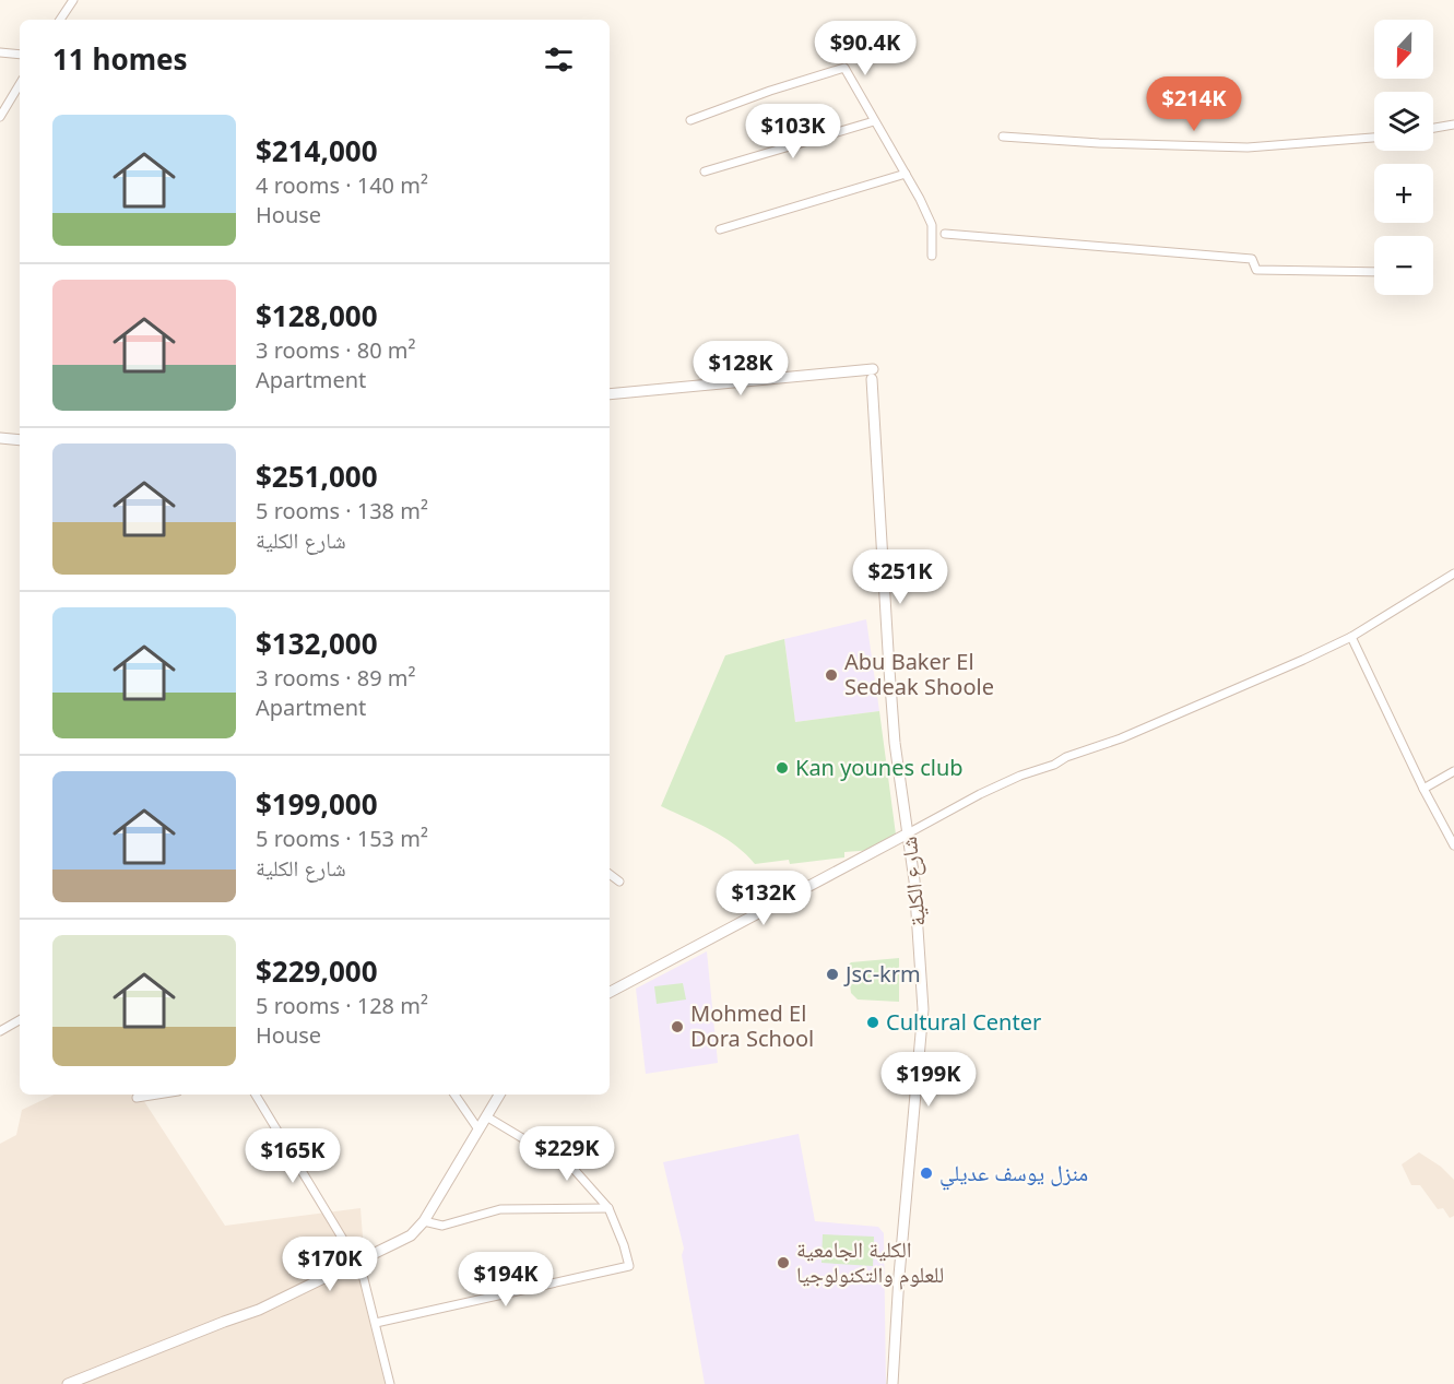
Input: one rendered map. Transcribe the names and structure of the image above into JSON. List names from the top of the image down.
{
  "streets": {
    "street": ["شارع الكلية"]
  },
  "places": [
    "Abu Baker El Sedeak Shoole",
    "Kan younes club",
    "Jsc-krm",
    "Cultural Center",
    "Mohmed El Dora School",
    "منزل يوسف عديلي",
    "الكلية الجامعية للعلوم والتكنولوجيا"
  ],
  "north": "bottom",
  "page": {
    "map_buttons": ["+", "−"],
    "heading": "11 homes",
    "price": [
      "$90.4K",
      "$214K",
      "$103K",
      "$128K",
      "$251K",
      "$132K",
      "$199K",
      "$229K",
      "$165K",
      "$170K",
      "$194K"
    ],
    "list": [
      {
        "name": "$214,000",
        "note": "4 rooms · 140 m² · House"
      },
      {
        "name": "$128,000",
        "note": "3 rooms · 80 m² · Apartment"
      },
      {
        "name": "$251,000",
        "note": "5 rooms · 138 m² · شارع الكلية"
      },
      {
        "name": "$132,000",
        "note": "3 rooms · 89 m² · Apartment"
      },
      {
        "name": "$199,000",
        "note": "5 rooms · 153 m² · شارع الكلية"
      },
      {
        "name": "$229,000",
        "note": "5 rooms · 128 m² · House"
      }
    ]
  }
}
